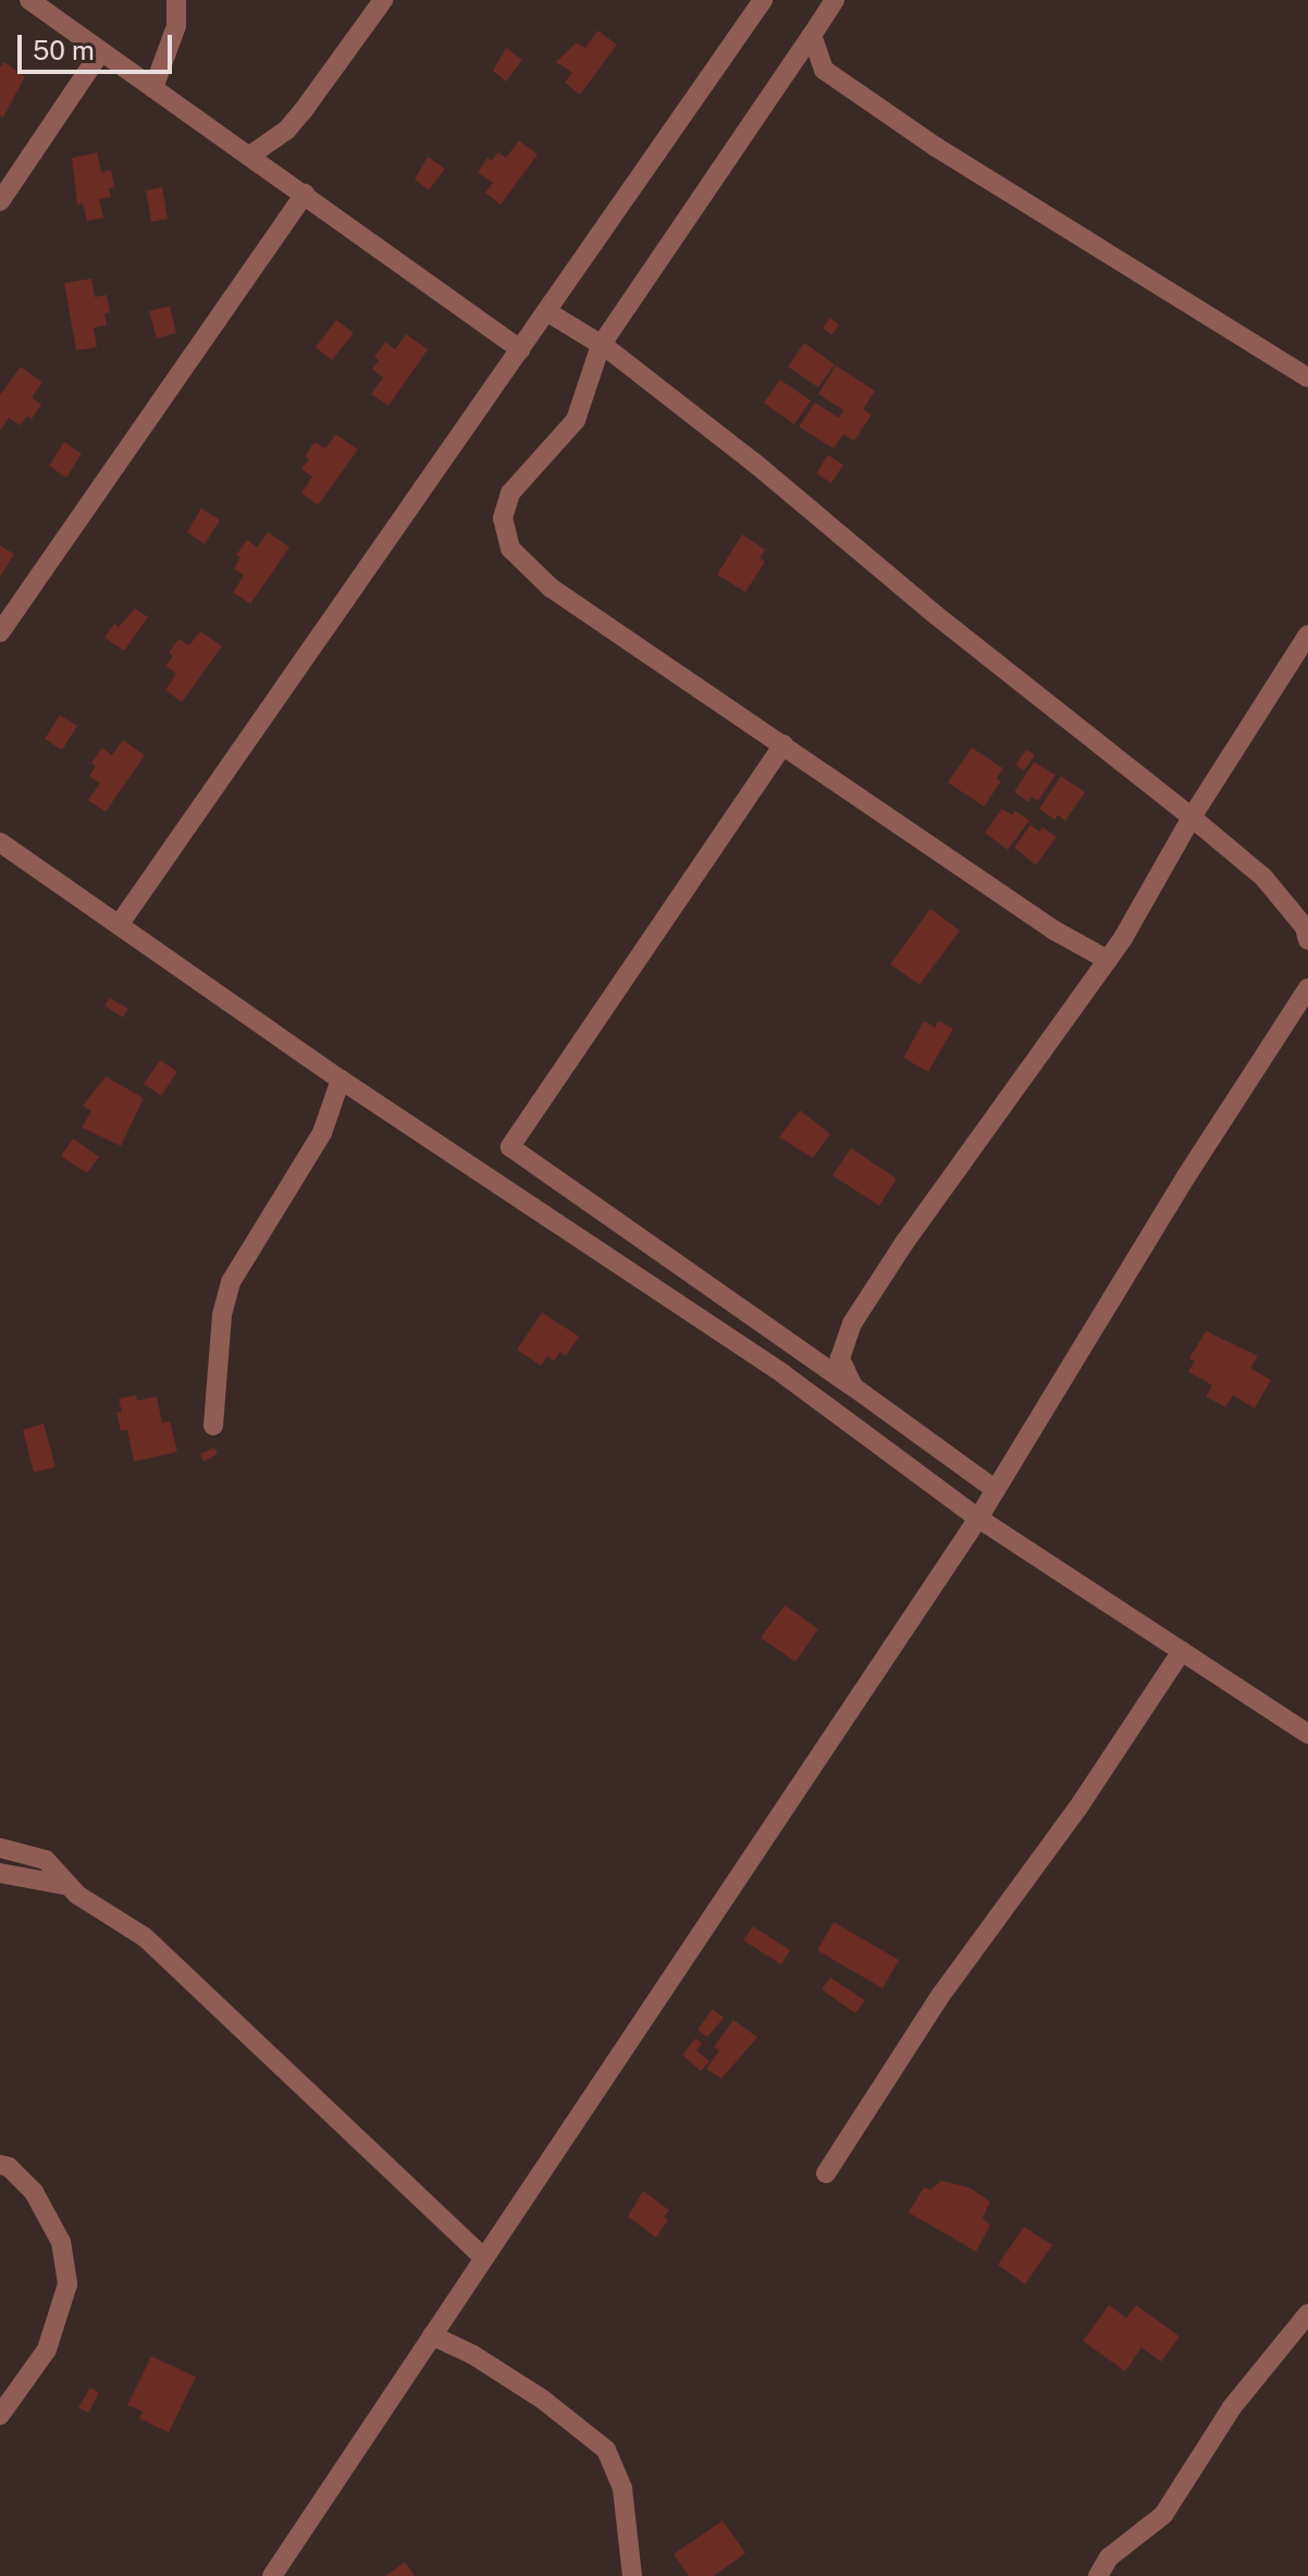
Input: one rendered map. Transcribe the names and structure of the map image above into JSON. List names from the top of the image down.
{
  "scale_bar": "50 m"
}
